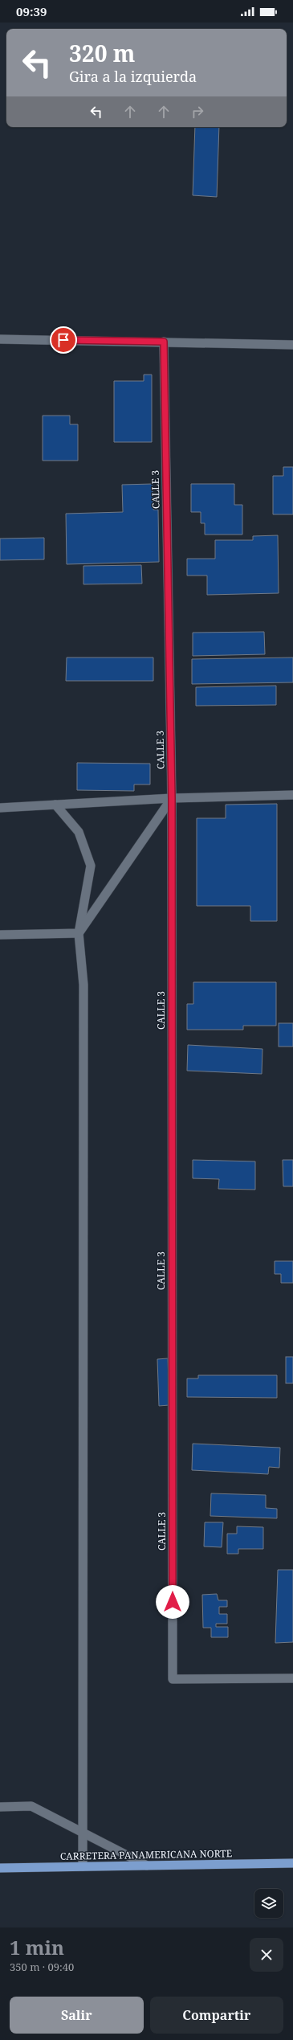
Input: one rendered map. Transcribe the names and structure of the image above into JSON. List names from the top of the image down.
{
  "streets": {
    "highway": ["CARRETERA PANAMERICANA NORTE"],
    "street": ["CALLE 3"]
  },
  "page": {
    "status": "09:39",
    "turn": ["320 m", "Gira a la izquierda"],
    "heading": ["1 min", "350 m · 09:40"],
    "buttons": ["Salir", "Compartir"]
  }
}
